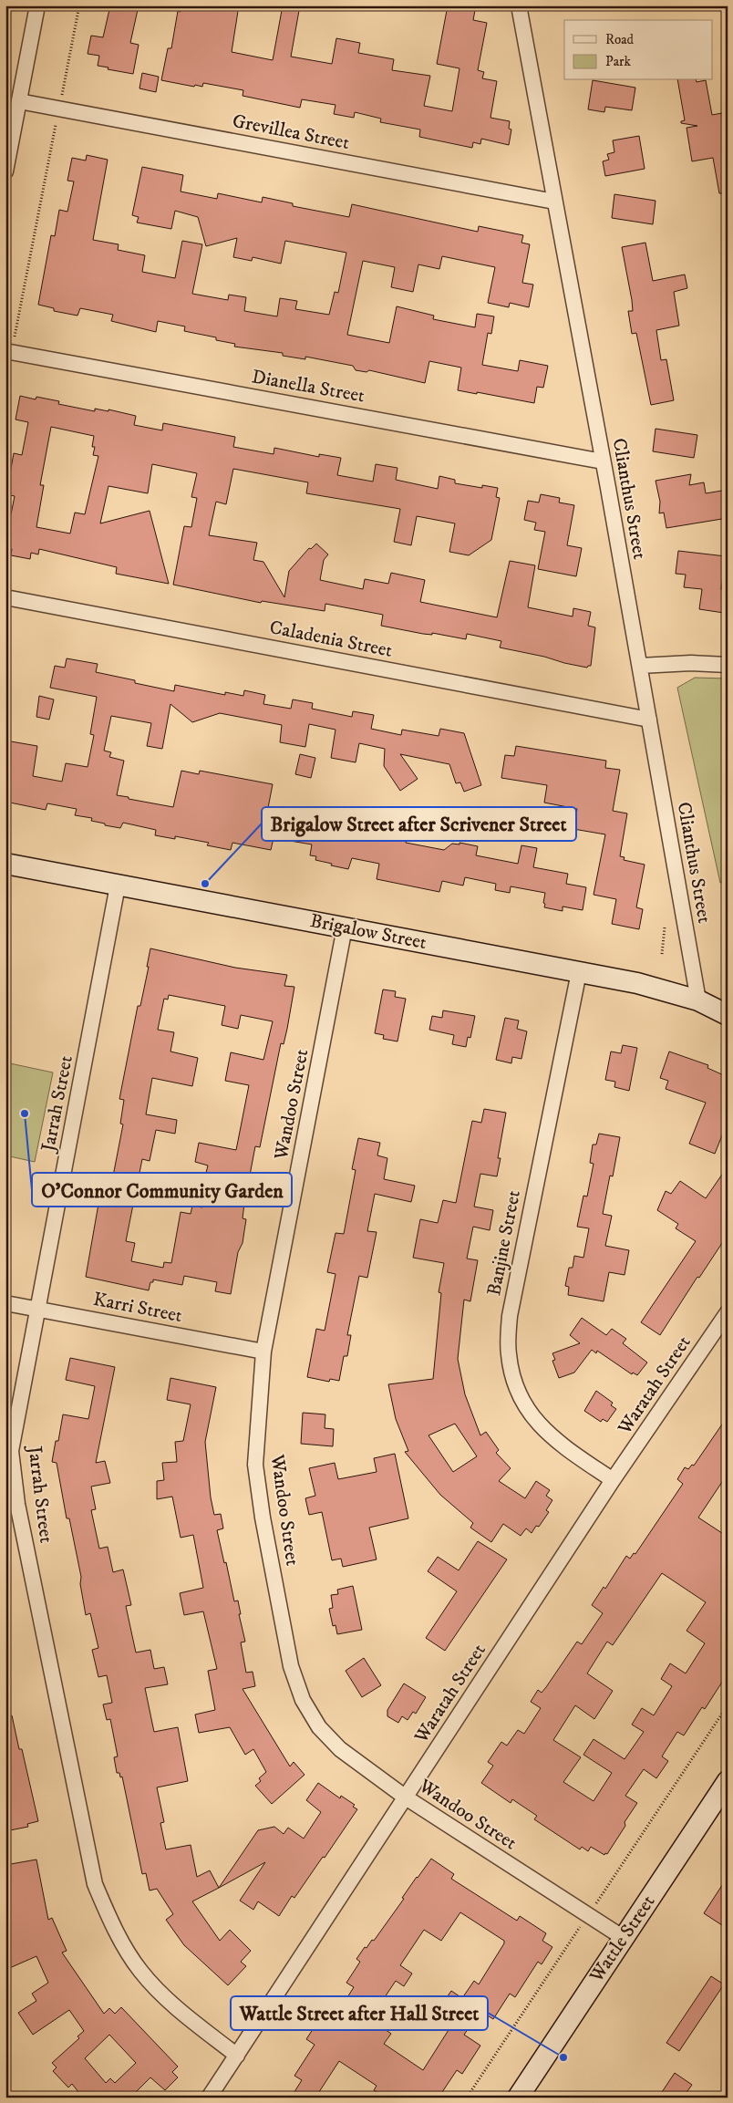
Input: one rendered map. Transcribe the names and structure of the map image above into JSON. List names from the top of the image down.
{
  "streets": {
    "street": [
      "Grevillea Street",
      "Dianella Street",
      "Clianthus Street",
      "Caladenia Street",
      "Brigalow Street",
      "Jarrah Street",
      "Wandoo Street",
      "Banjine Street",
      "Karri Street",
      "Waratah Street",
      "Wattle Street"
    ]
  },
  "crossings": [
    ["Grevillea Street", "Clianthus Street"],
    ["Dianella Street", "Clianthus Street"],
    ["Clianthus Street", "Caladenia Street"],
    ["Clianthus Street", "Brigalow Street"],
    ["Brigalow Street", "Jarrah Street"],
    ["Brigalow Street", "Wandoo Street"],
    ["Brigalow Street", "Banjine Street"],
    ["Jarrah Street", "Karri Street"],
    ["Jarrah Street", "Waratah Street"],
    ["Wandoo Street", "Karri Street"],
    ["Wandoo Street", "Waratah Street"],
    ["Wandoo Street", "Wattle Street"],
    ["Banjine Street", "Waratah Street"]
  ],
  "places": ["Brigalow Street after Scrivener Street", "O’Connor Community Garden", "Wattle Street after Hall Street"],
  "legend": ["Road", "Park"]
}
